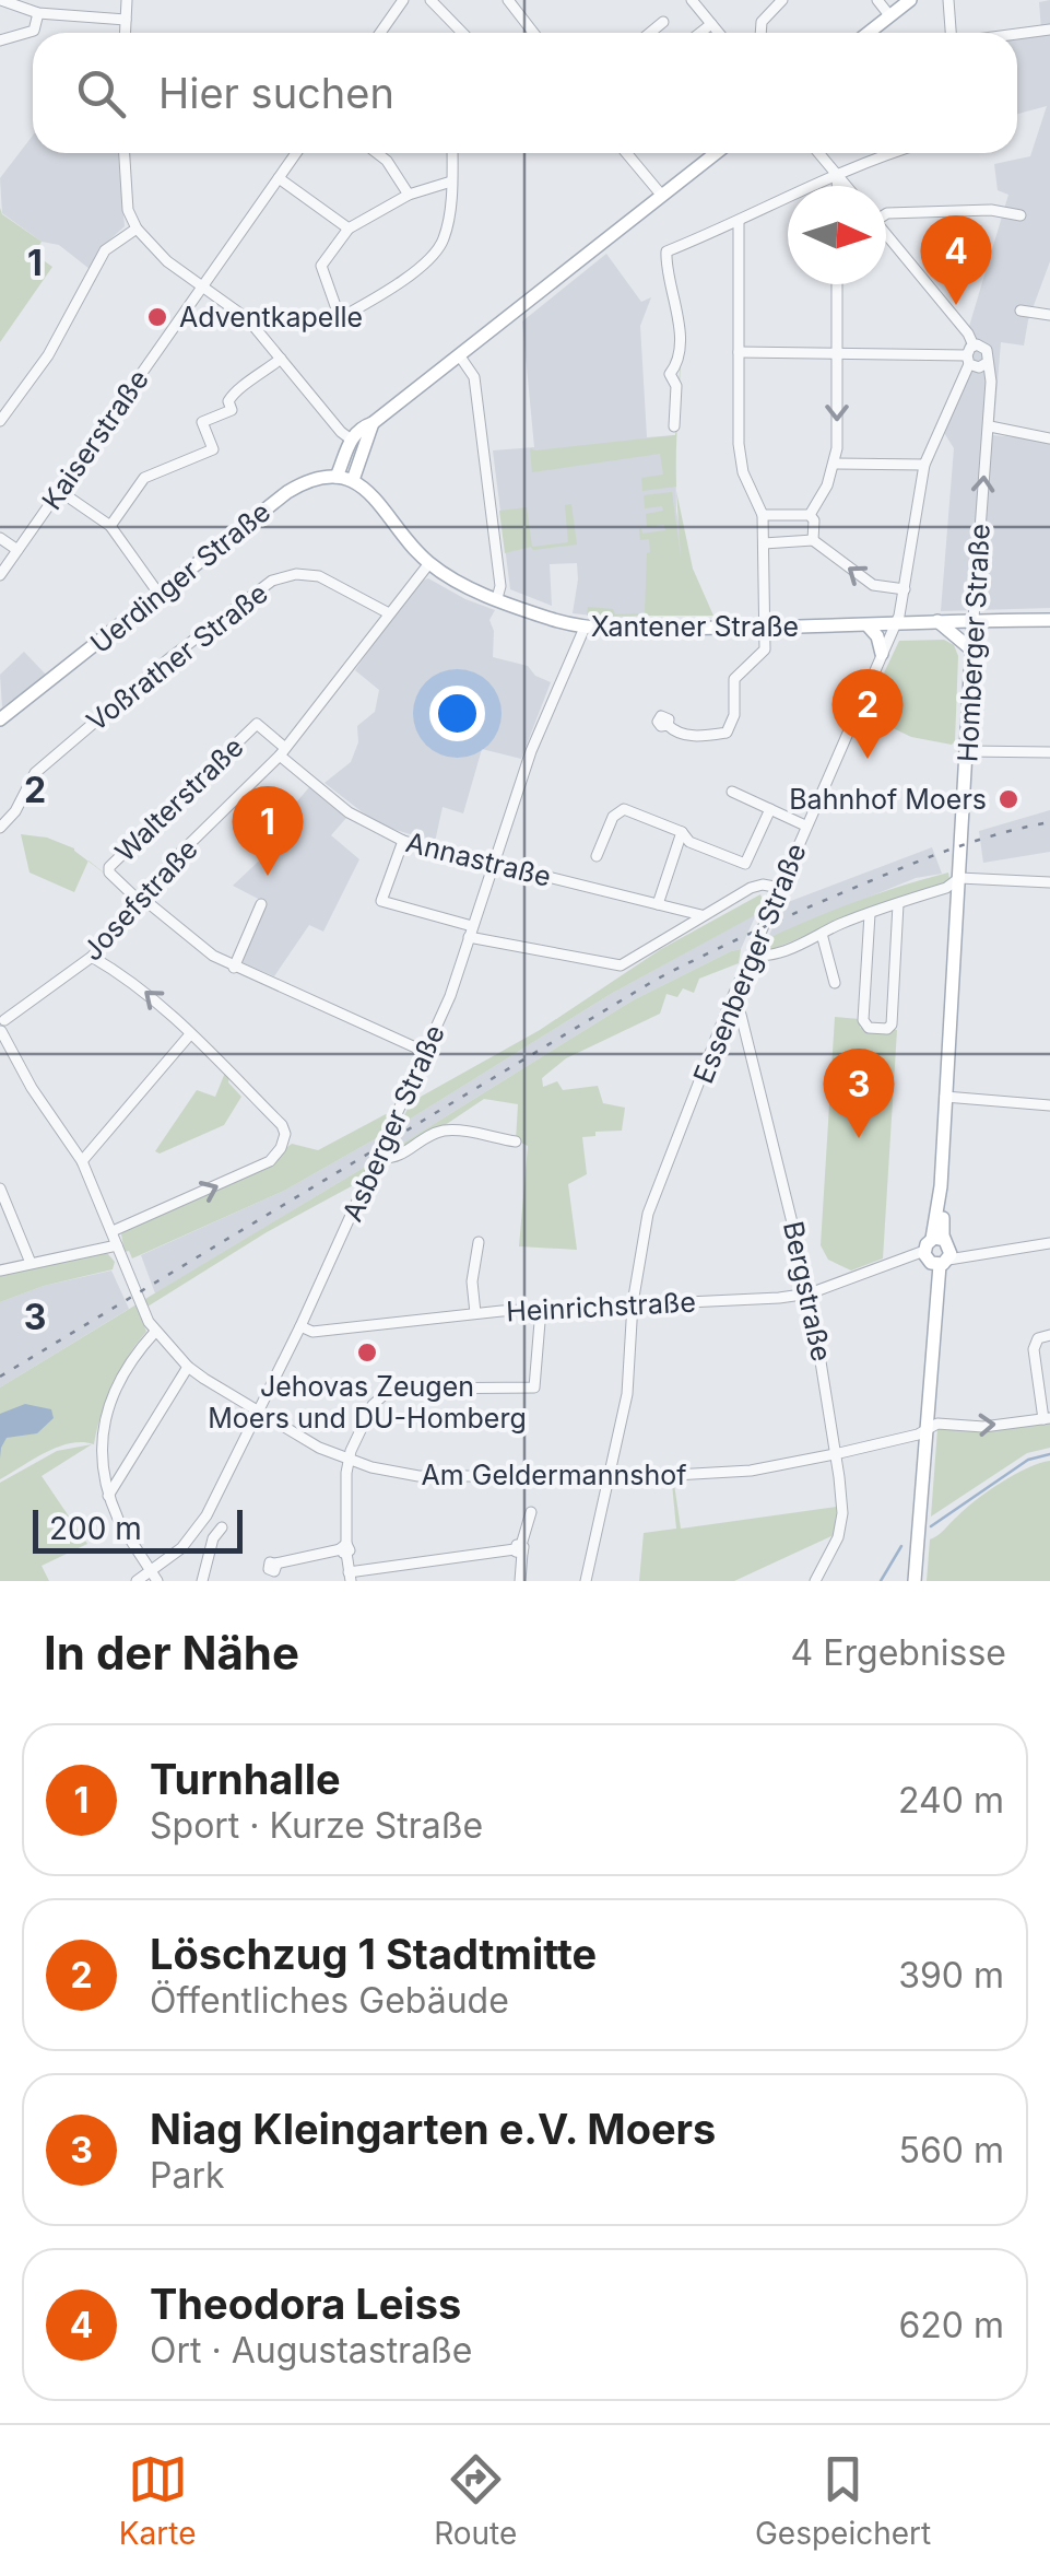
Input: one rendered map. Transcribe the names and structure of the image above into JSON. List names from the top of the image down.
{
  "streets": {
    "main road": ["Uerdinger Straße", "Xantener Straße", "Homberger Straße"],
    "street": [
      "Kaiserstraße",
      "Voßrather Straße",
      "Walterstraße",
      "Annastraße",
      "Josefstraße",
      "Essenberger Straße",
      "Asberger Straße",
      "Bergstraße",
      "Heinrichstraße",
      "Am Geldermannshof"
    ]
  },
  "crossings": [
    ["Uerdinger Straße", "Xantener Straße"],
    ["Xantener Straße", "Homberger Straße"],
    ["Xantener Straße", "Josefstraße"],
    ["Xantener Straße", "Essenberger Straße"],
    ["Xantener Straße", "Asberger Straße"],
    ["Homberger Straße", "Heinrichstraße"],
    ["Homberger Straße", "Am Geldermannshof"],
    ["Voßrather Straße", "Josefstraße"],
    ["Walterstraße", "Annastraße"],
    ["Walterstraße", "Josefstraße"],
    ["Annastraße", "Josefstraße"],
    ["Annastraße", "Asberger Straße"],
    ["Josefstraße", "Am Geldermannshof"],
    ["Essenberger Straße", "Bergstraße"],
    ["Essenberger Straße", "Heinrichstraße"],
    ["Essenberger Straße", "Am Geldermannshof"],
    ["Asberger Straße", "Heinrichstraße"],
    ["Asberger Straße", "Am Geldermannshof"],
    ["Bergstraße", "Heinrichstraße"],
    ["Bergstraße", "Am Geldermannshof"]
  ],
  "places": ["Adventkapelle", "Bahnhof Moers", "Jehovas Zeugen Moers und DU-Homberg"],
  "scale_bar": "200 m",
  "north": "right",
  "page": {
    "search": "Hier suchen",
    "pins": [
      "4",
      "2",
      "1",
      "3"
    ],
    "scale": "200 m",
    "heading": ["In der Nähe", "4 Ergebnisse"],
    "list": [
      {
        "mark": "1",
        "name": "Turnhalle",
        "note": "Sport · Kurze Straße",
        "value": "240 m"
      },
      {
        "mark": "2",
        "name": "Löschzug 1 Stadtmitte",
        "note": "Öffentliches Gebäude",
        "value": "390 m"
      },
      {
        "mark": "3",
        "name": "Niag Kleingarten e.V. Moers",
        "note": "Park",
        "value": "560 m"
      },
      {
        "mark": "4",
        "name": "Theodora Leiss",
        "note": "Ort · Augustastraße",
        "value": "620 m"
      }
    ],
    "nav": ["Karte", "Route", "Gespeichert"]
  },
  "grid": {
    "rows": ["1", "2", "3"]
  }
}
